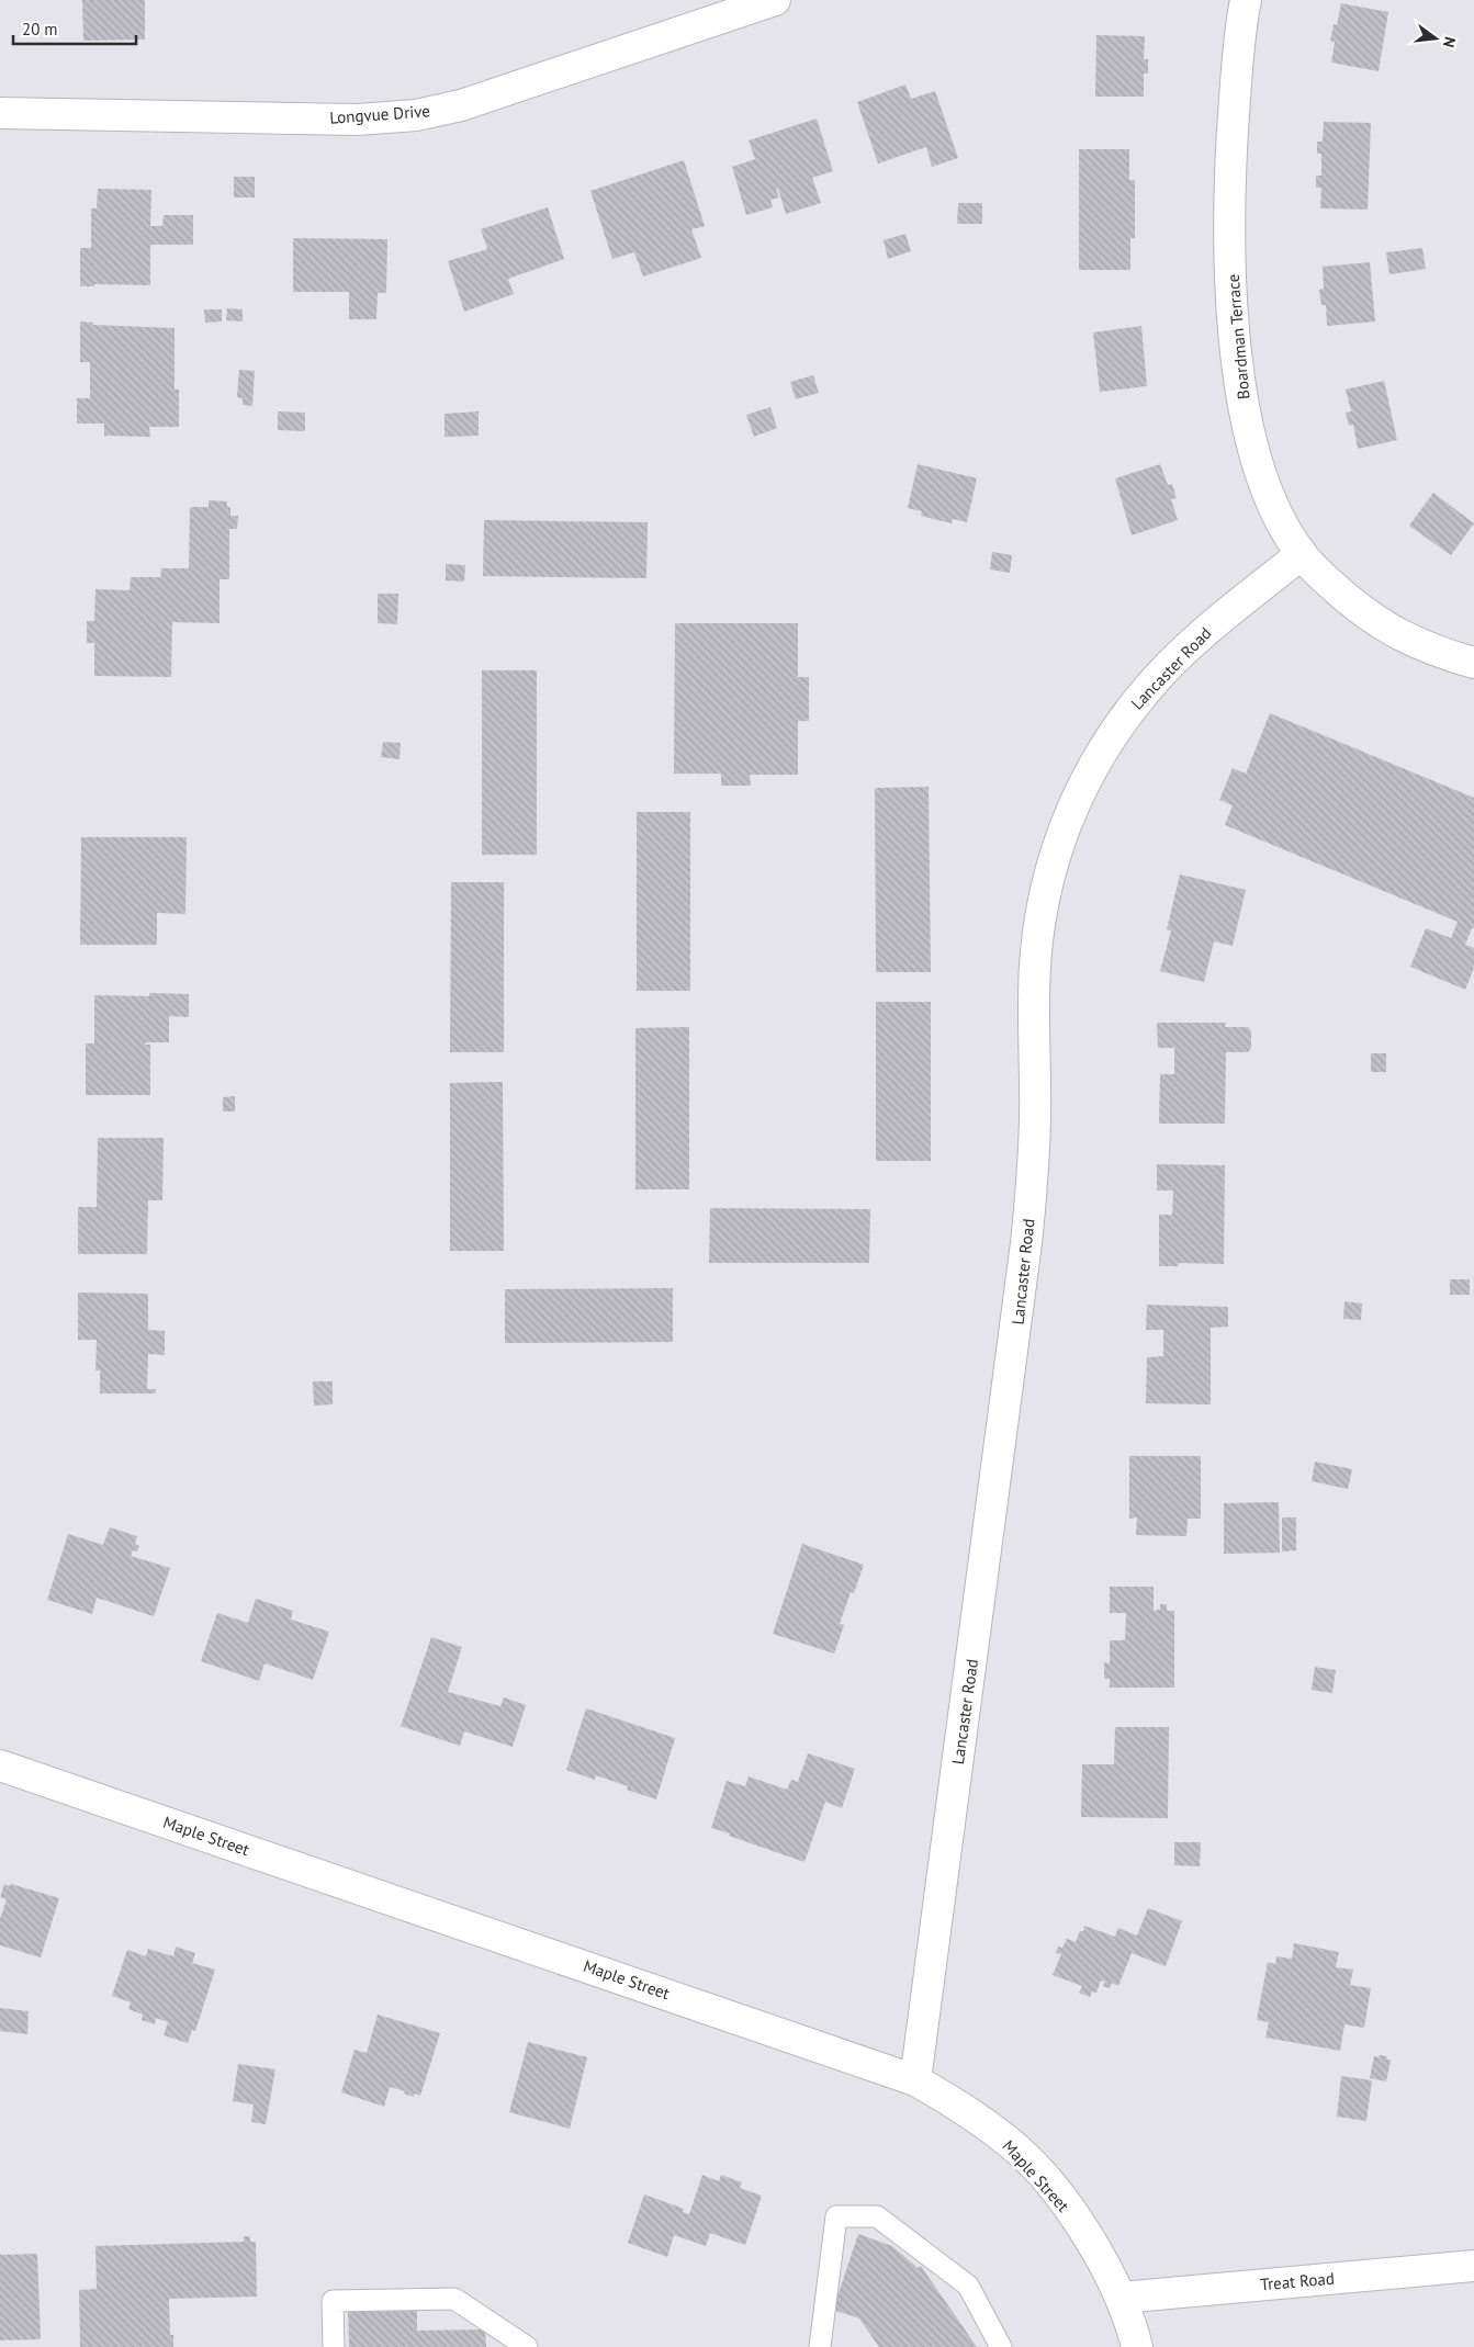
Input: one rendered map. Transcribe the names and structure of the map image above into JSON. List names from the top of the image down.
{
  "streets": {
    "street": [
      "Longvue Drive",
      "Boardman Terrace",
      "Lancaster Road",
      "Maple Street",
      "Treat Road"
    ]
  },
  "crossings": [
    ["Boardman Terrace", "Lancaster Road"],
    ["Lancaster Road", "Maple Street"],
    ["Maple Street", "Treat Road"]
  ],
  "scale_bar": "20 m",
  "north": "right"
}
